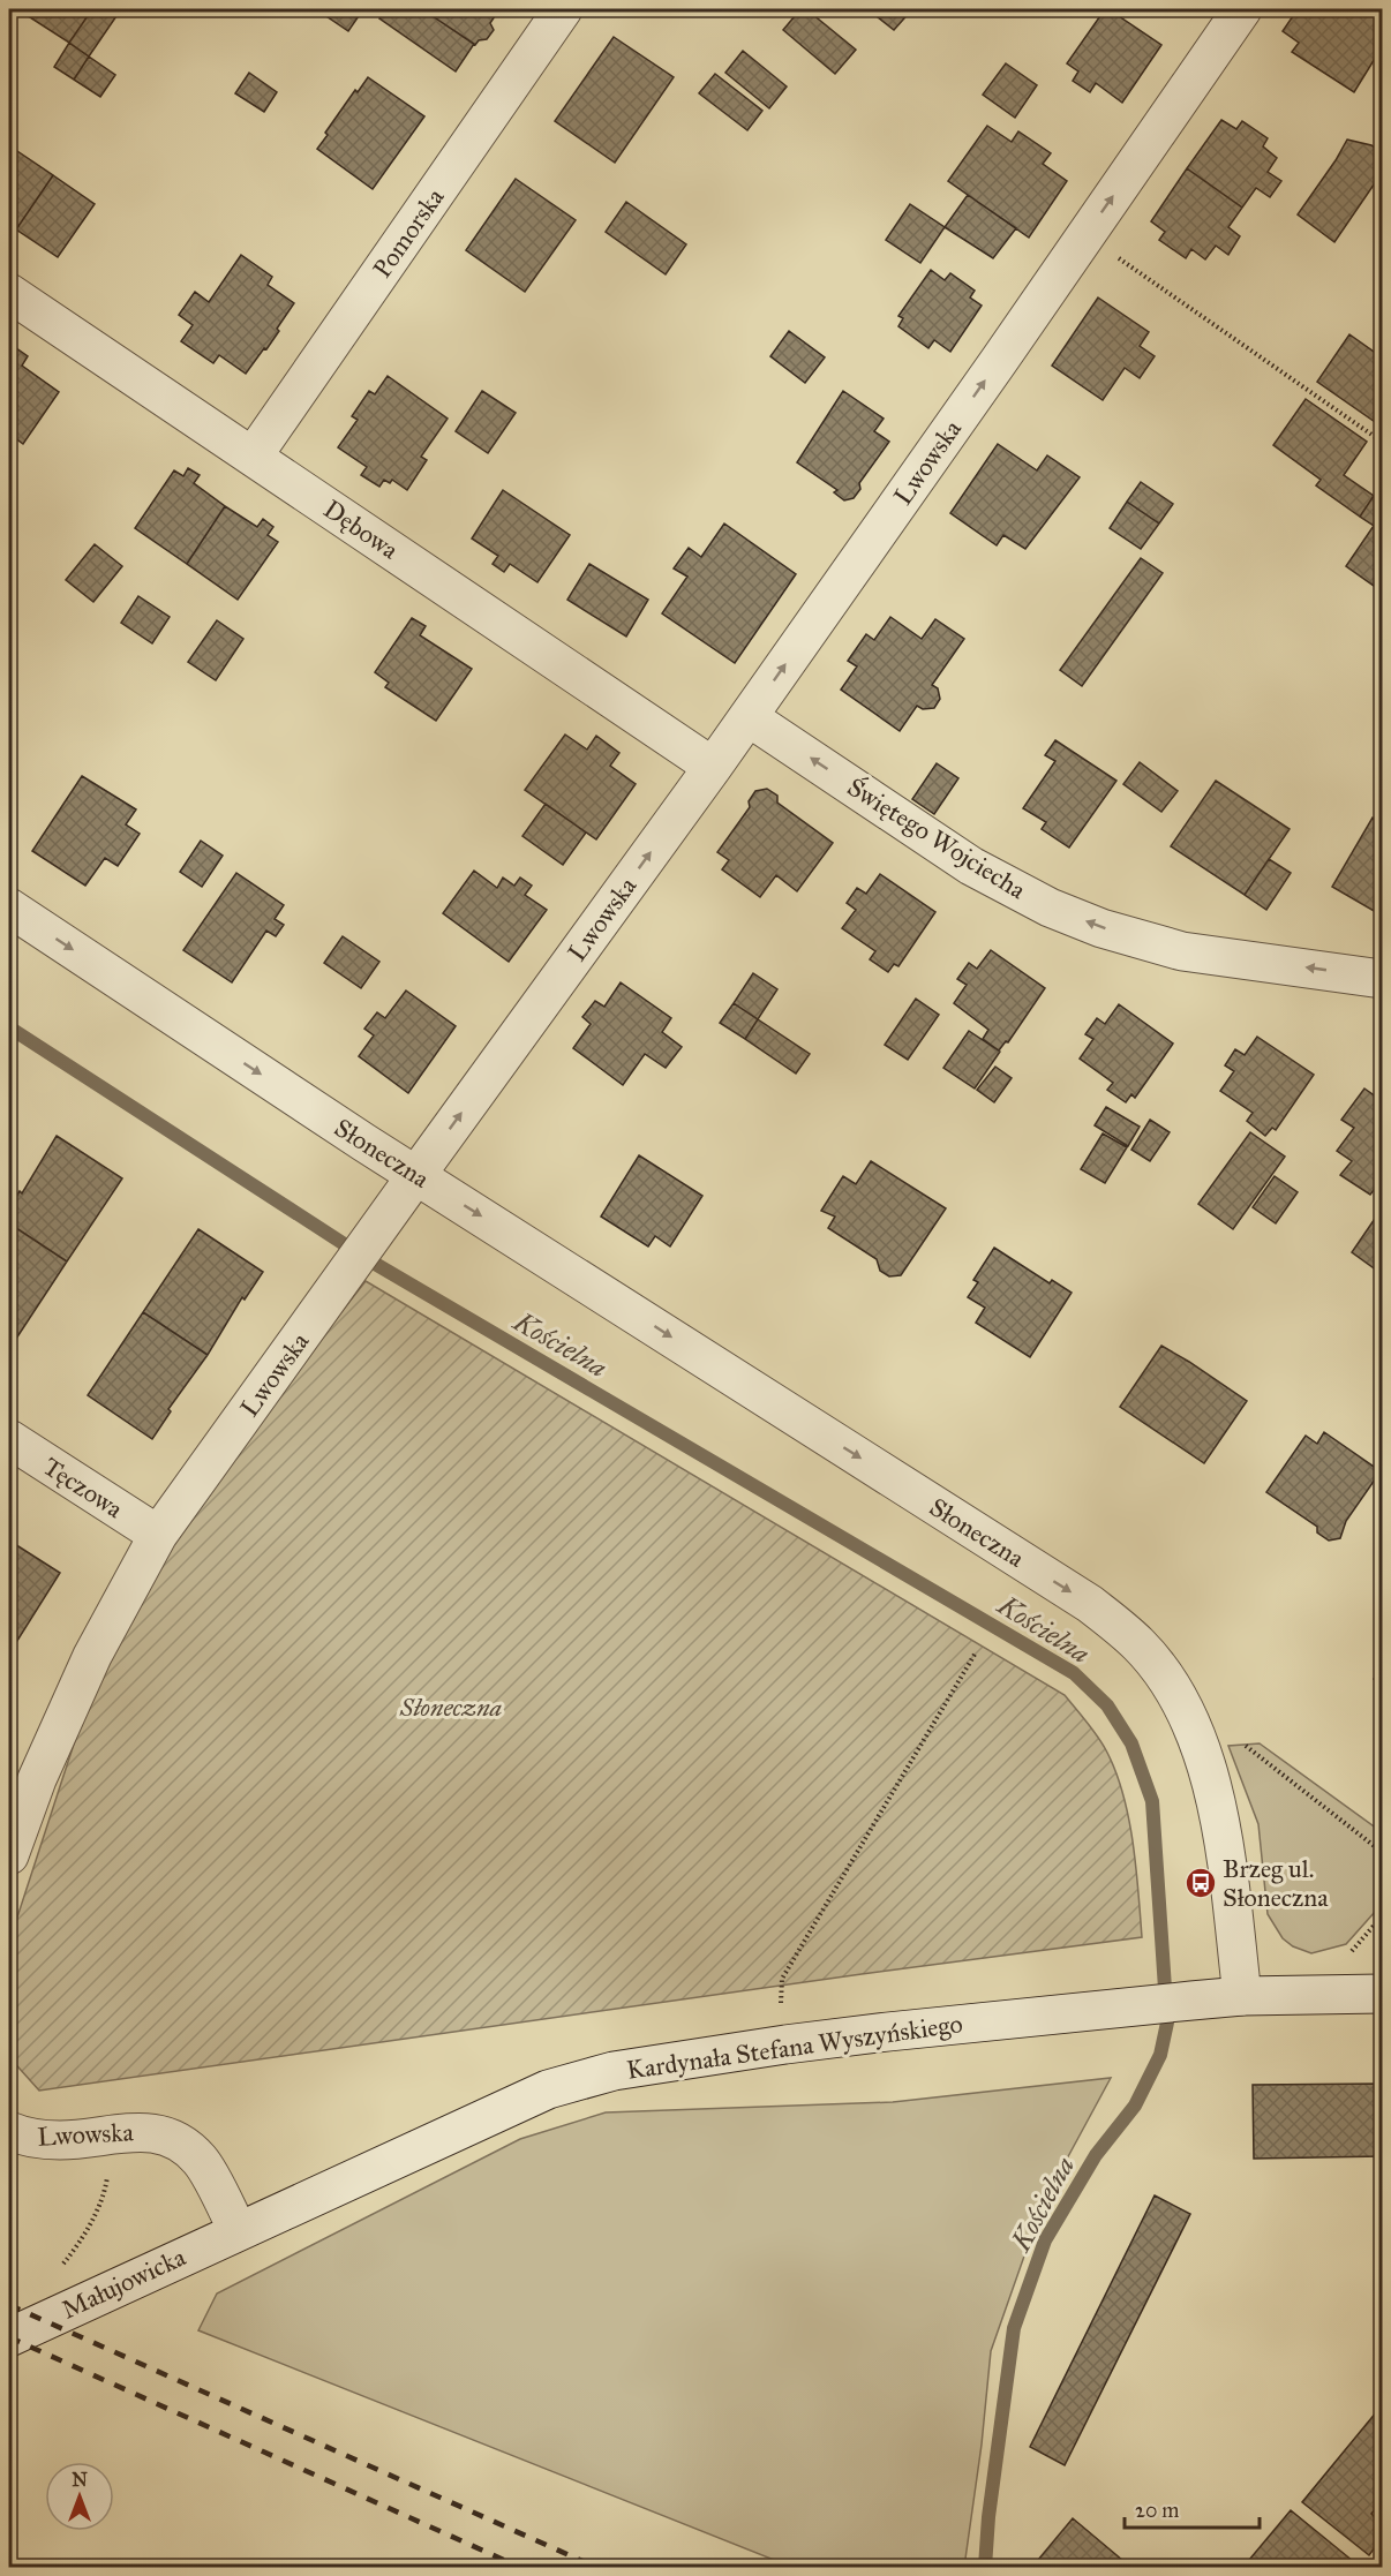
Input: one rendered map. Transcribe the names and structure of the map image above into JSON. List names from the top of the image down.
{
  "streets": {
    "street": [
      "Pomorska",
      "Lwowska",
      "Dębowa",
      "Świętego Wojciecha",
      "Słoneczna",
      "Tęczowa",
      "Kardynała Stefana Wyszyńskiego",
      "Małujowicka"
    ]
  },
  "crossings": [
    ["Pomorska", "Dębowa"],
    ["Lwowska", "Dębowa"],
    ["Lwowska", "Świętego Wojciecha"],
    ["Lwowska", "Słoneczna"],
    ["Lwowska", "Tęczowa"],
    ["Lwowska", "Kardynała Stefana Wyszyńskiego"],
    ["Lwowska", "Małujowicka"],
    ["Słoneczna", "Kardynała Stefana Wyszyńskiego"],
    ["Kardynała Stefana Wyszyńskiego", "Małujowicka"]
  ],
  "one_way": ["Lwowska", "Świętego Wojciecha", "Słoneczna"],
  "water": ["Kościelna"],
  "parks": ["Słoneczna"],
  "places": {
    "bus stop": ["Brzeg ul. Słoneczna"]
  },
  "scale_bar": "20 m",
  "north": "top"
}
